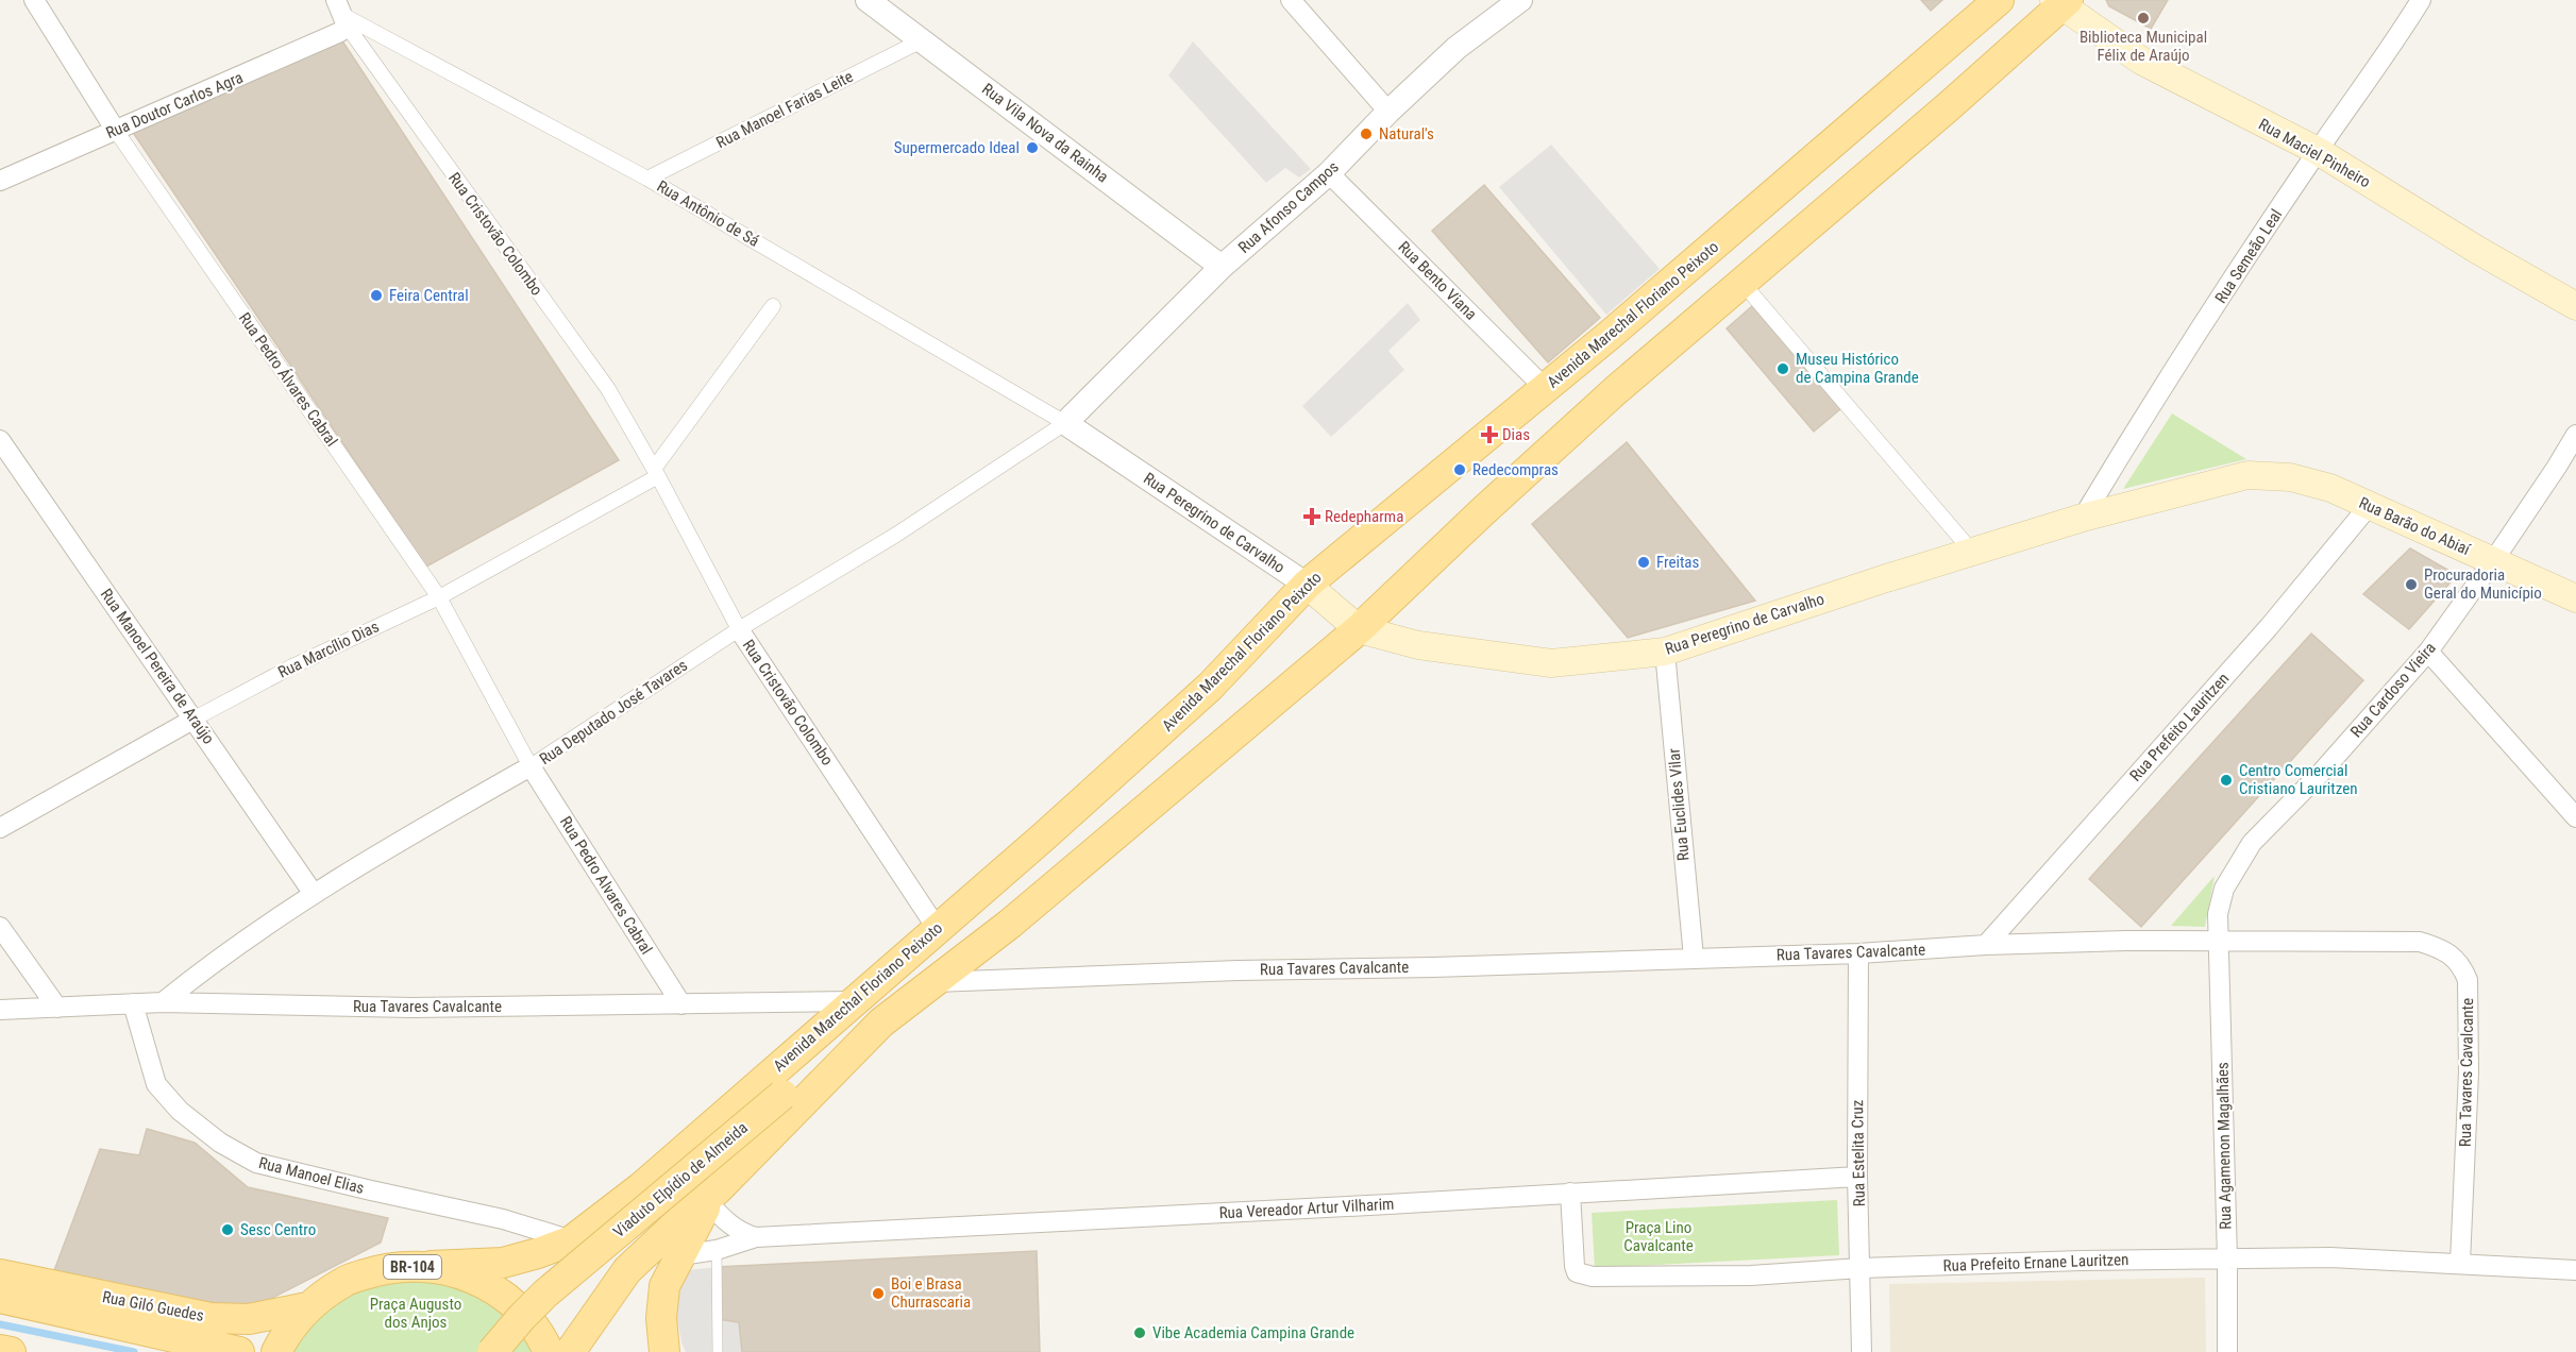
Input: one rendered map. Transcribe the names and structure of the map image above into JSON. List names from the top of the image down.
{
  "streets": {
    "main road": [
      "Rua Maciel Pinheiro",
      "Avenida Marechal Floriano Peixoto",
      "Rua Peregrino de Carvalho",
      "Rua Barão do Abiaí",
      "Viaduto Elpídio de Almeida",
      "BR-104",
      "Rua Giló Guedes"
    ],
    "street": [
      "Rua Doutor Carlos Agra",
      "Rua Manoel Farias Leite",
      "Rua Vila Nova da Rainha",
      "Rua Afonso Campos",
      "Rua Antônio de Sá",
      "Rua Cristovão Colombo",
      "Rua Semeão Leal",
      "Rua Bento Viana",
      "Rua Pedro Álvares Cabral",
      "Rua Marcílio Dias",
      "Rua Manoel Pereira de Araújo",
      "Rua Cardoso Vieira",
      "Rua Deputado José Tavares",
      "Rua Prefeito Lauritzen",
      "Rua Euclides Vilar",
      "Rua Pedro Alvares Cabral",
      "Rua Tavares Cavalcante",
      "Rua Agamenon Magalhães",
      "Rua Estelita Cruz",
      "Rua Manoel Elias",
      "Rua Vereador Artur Vilharim",
      "Rua Prefeito Ernane Lauritzen"
    ]
  },
  "crossings": [
    ["Rua Doutor Carlos Agra", "Rua Antônio de Sá"],
    ["Rua Doutor Carlos Agra", "Rua Cristovão Colombo"],
    ["Rua Doutor Carlos Agra", "Rua Pedro Álvares Cabral"],
    ["Rua Manoel Farias Leite", "Rua Vila Nova da Rainha"],
    ["Rua Manoel Farias Leite", "Rua Antônio de Sá"],
    ["Rua Vila Nova da Rainha", "Rua Afonso Campos"],
    ["Rua Maciel Pinheiro", "Rua Semeão Leal"],
    ["Rua Afonso Campos", "Rua Antônio de Sá"],
    ["Rua Afonso Campos", "Rua Bento Viana"],
    ["Rua Afonso Campos", "Rua Peregrino de Carvalho"],
    ["Rua Afonso Campos", "Rua Deputado José Tavares"],
    ["Rua Antônio de Sá", "Rua Cristovão Colombo"],
    ["Rua Antônio de Sá", "Rua Peregrino de Carvalho"],
    ["Rua Antônio de Sá", "Rua Deputado José Tavares"],
    ["Rua Cristovão Colombo", "Avenida Marechal Floriano Peixoto"],
    ["Rua Cristovão Colombo", "Rua Marcílio Dias"],
    ["Rua Cristovão Colombo", "Rua Deputado José Tavares"],
    ["Rua Semeão Leal", "Rua Peregrino de Carvalho"],
    ["Rua Bento Viana", "Avenida Marechal Floriano Peixoto"],
    ["Avenida Marechal Floriano Peixoto", "Rua Peregrino de Carvalho"],
    ["Avenida Marechal Floriano Peixoto", "Rua Tavares Cavalcante"],
    ["Avenida Marechal Floriano Peixoto", "Rua Manoel Elias"],
    ["Avenida Marechal Floriano Peixoto", "BR-104"],
    ["Rua Pedro Álvares Cabral", "Rua Marcílio Dias"],
    ["Rua Pedro Álvares Cabral", "Rua Deputado José Tavares"],
    ["Rua Pedro Álvares Cabral", "Rua Pedro Alvares Cabral"],
    ["Rua Peregrino de Carvalho", "Rua Barão do Abiaí"],
    ["Rua Peregrino de Carvalho", "Rua Deputado José Tavares"],
    ["Rua Peregrino de Carvalho", "Rua Euclides Vilar"],
    ["Rua Barão do Abiaí", "Rua Cardoso Vieira"],
    ["Rua Barão do Abiaí", "Rua Prefeito Lauritzen"],
    ["Rua Marcílio Dias", "Rua Manoel Pereira de Araújo"],
    ["Rua Manoel Pereira de Araújo", "Rua Deputado José Tavares"],
    ["Rua Cardoso Vieira", "Rua Tavares Cavalcante"],
    ["Rua Cardoso Vieira", "Rua Agamenon Magalhães"],
    ["Rua Deputado José Tavares", "Rua Pedro Alvares Cabral"],
    ["Rua Deputado José Tavares", "Rua Tavares Cavalcante"],
    ["Rua Prefeito Lauritzen", "Rua Tavares Cavalcante"],
    ["Rua Euclides Vilar", "Rua Tavares Cavalcante"],
    ["Rua Pedro Alvares Cabral", "Rua Tavares Cavalcante"],
    ["Rua Tavares Cavalcante", "Rua Agamenon Magalhães"],
    ["Rua Tavares Cavalcante", "Rua Estelita Cruz"],
    ["Rua Tavares Cavalcante", "Rua Manoel Elias"],
    ["Rua Tavares Cavalcante", "Rua Prefeito Ernane Lauritzen"],
    ["Rua Agamenon Magalhães", "Rua Prefeito Ernane Lauritzen"],
    ["Rua Estelita Cruz", "Rua Vereador Artur Vilharim"],
    ["Rua Estelita Cruz", "Rua Prefeito Ernane Lauritzen"],
    ["Rua Vereador Artur Vilharim", "Rua Prefeito Ernane Lauritzen"],
    ["BR-104", "Rua Giló Guedes"]
  ],
  "parks": ["Praça Lino Cavalcante", "Praça Augusto dos Anjos"],
  "places": {
    "other": [
      "Biblioteca Municipal Félix de Araújo",
      "Natural's",
      "Supermercado Ideal",
      "Feira Central",
      "Museu Histórico de Campina Grande",
      "Redecompras",
      "Freitas",
      "Procuradoria Geral do Município",
      "Centro Comercial Cristiano Lauritzen",
      "Sesc Centro",
      "Boi e Brasa Churrascaria",
      "Vibe Academia Campina Grande"
    ],
    "health": ["Dias", "Redepharma"]
  }
}
